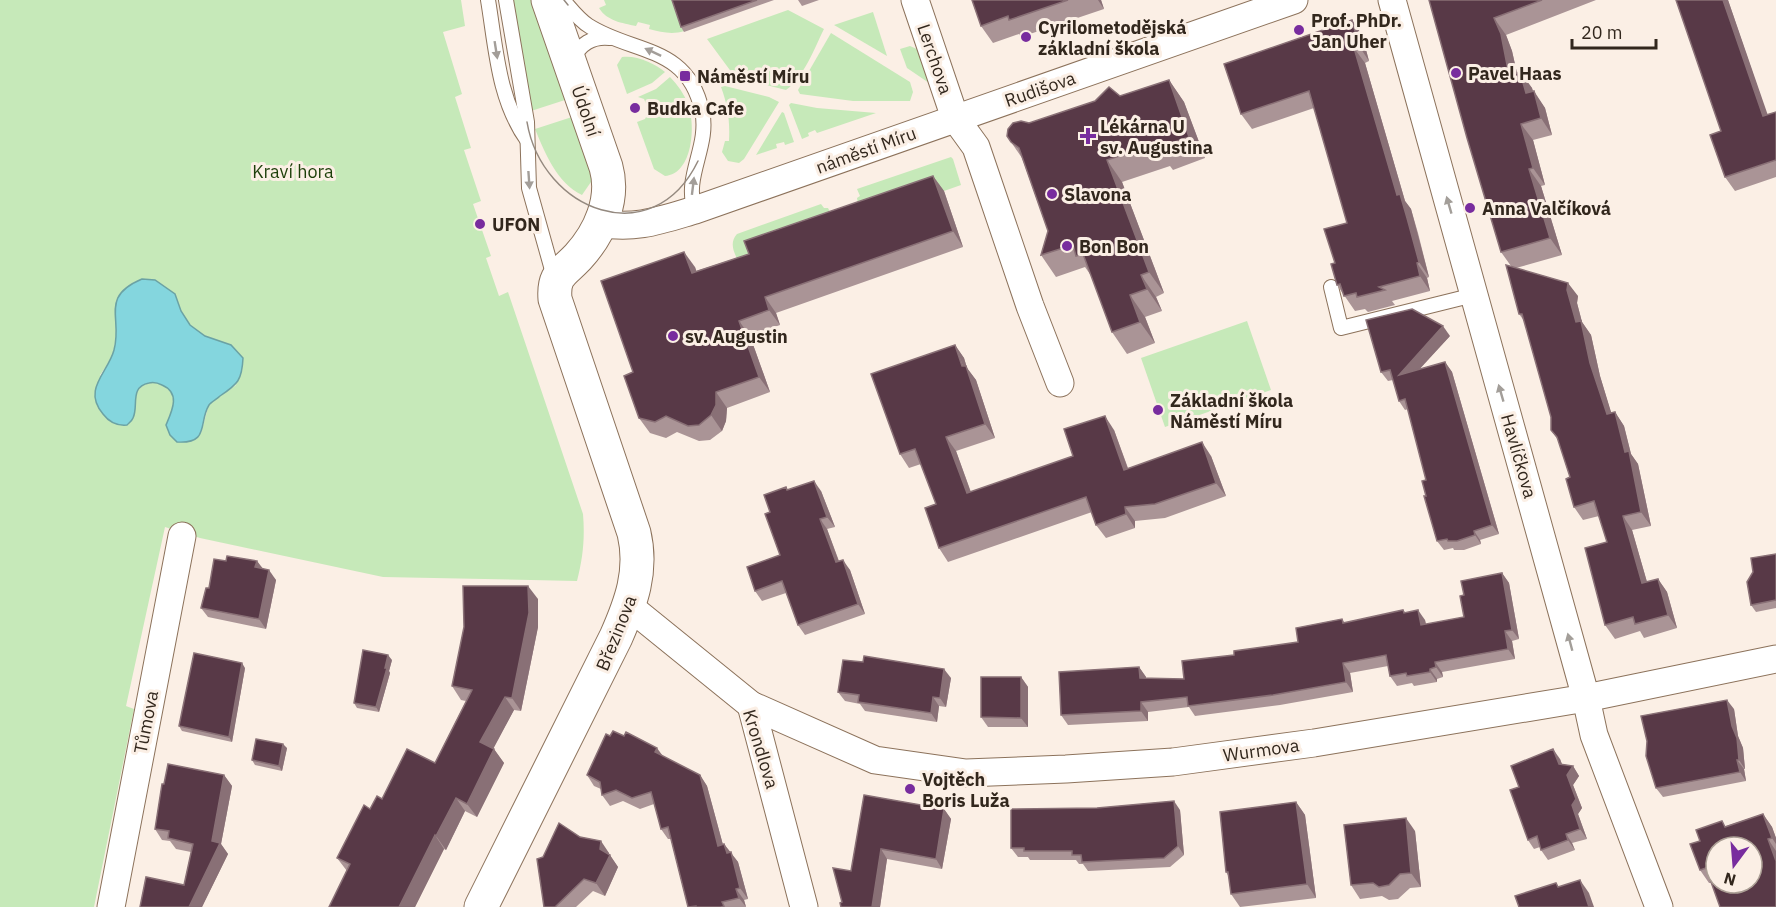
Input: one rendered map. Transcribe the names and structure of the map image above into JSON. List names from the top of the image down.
{
  "streets": {
    "street": [
      "Lerchova",
      "Rudišova",
      "Údolní",
      "náměstí Míru",
      "Havlíčkova",
      "Březinova",
      "Tůmova",
      "Krondlova",
      "Wurmova"
    ]
  },
  "crossings": [
    ["Lerchova", "Rudišova"],
    ["Lerchova", "náměstí Míru"],
    ["Rudišova", "náměstí Míru"],
    ["Údolní", "náměstí Míru"],
    ["Havlíčkova", "Wurmova"],
    ["Březinova", "Krondlova"],
    ["Krondlova", "Wurmova"]
  ],
  "one_way": ["Havlíčkova"],
  "parks": ["Kraví hora"],
  "places": {
    "other": [
      "Prof. PhDr. Jan Uher",
      "Cyrilometodějská základní škola",
      "Pavel Haas",
      "Budka Cafe",
      "Slavona",
      "Anna Valčíková",
      "UFON",
      "Bon Bon",
      "sv. Augustin",
      "Základní škola Náměstí Míru",
      "Vojtěch Boris Luža"
    ],
    "transit": ["Náměstí Míru"],
    "health": ["Lékárna U sv. Augustina"]
  },
  "scale_bar": "20 m",
  "north": "bottom"
}
